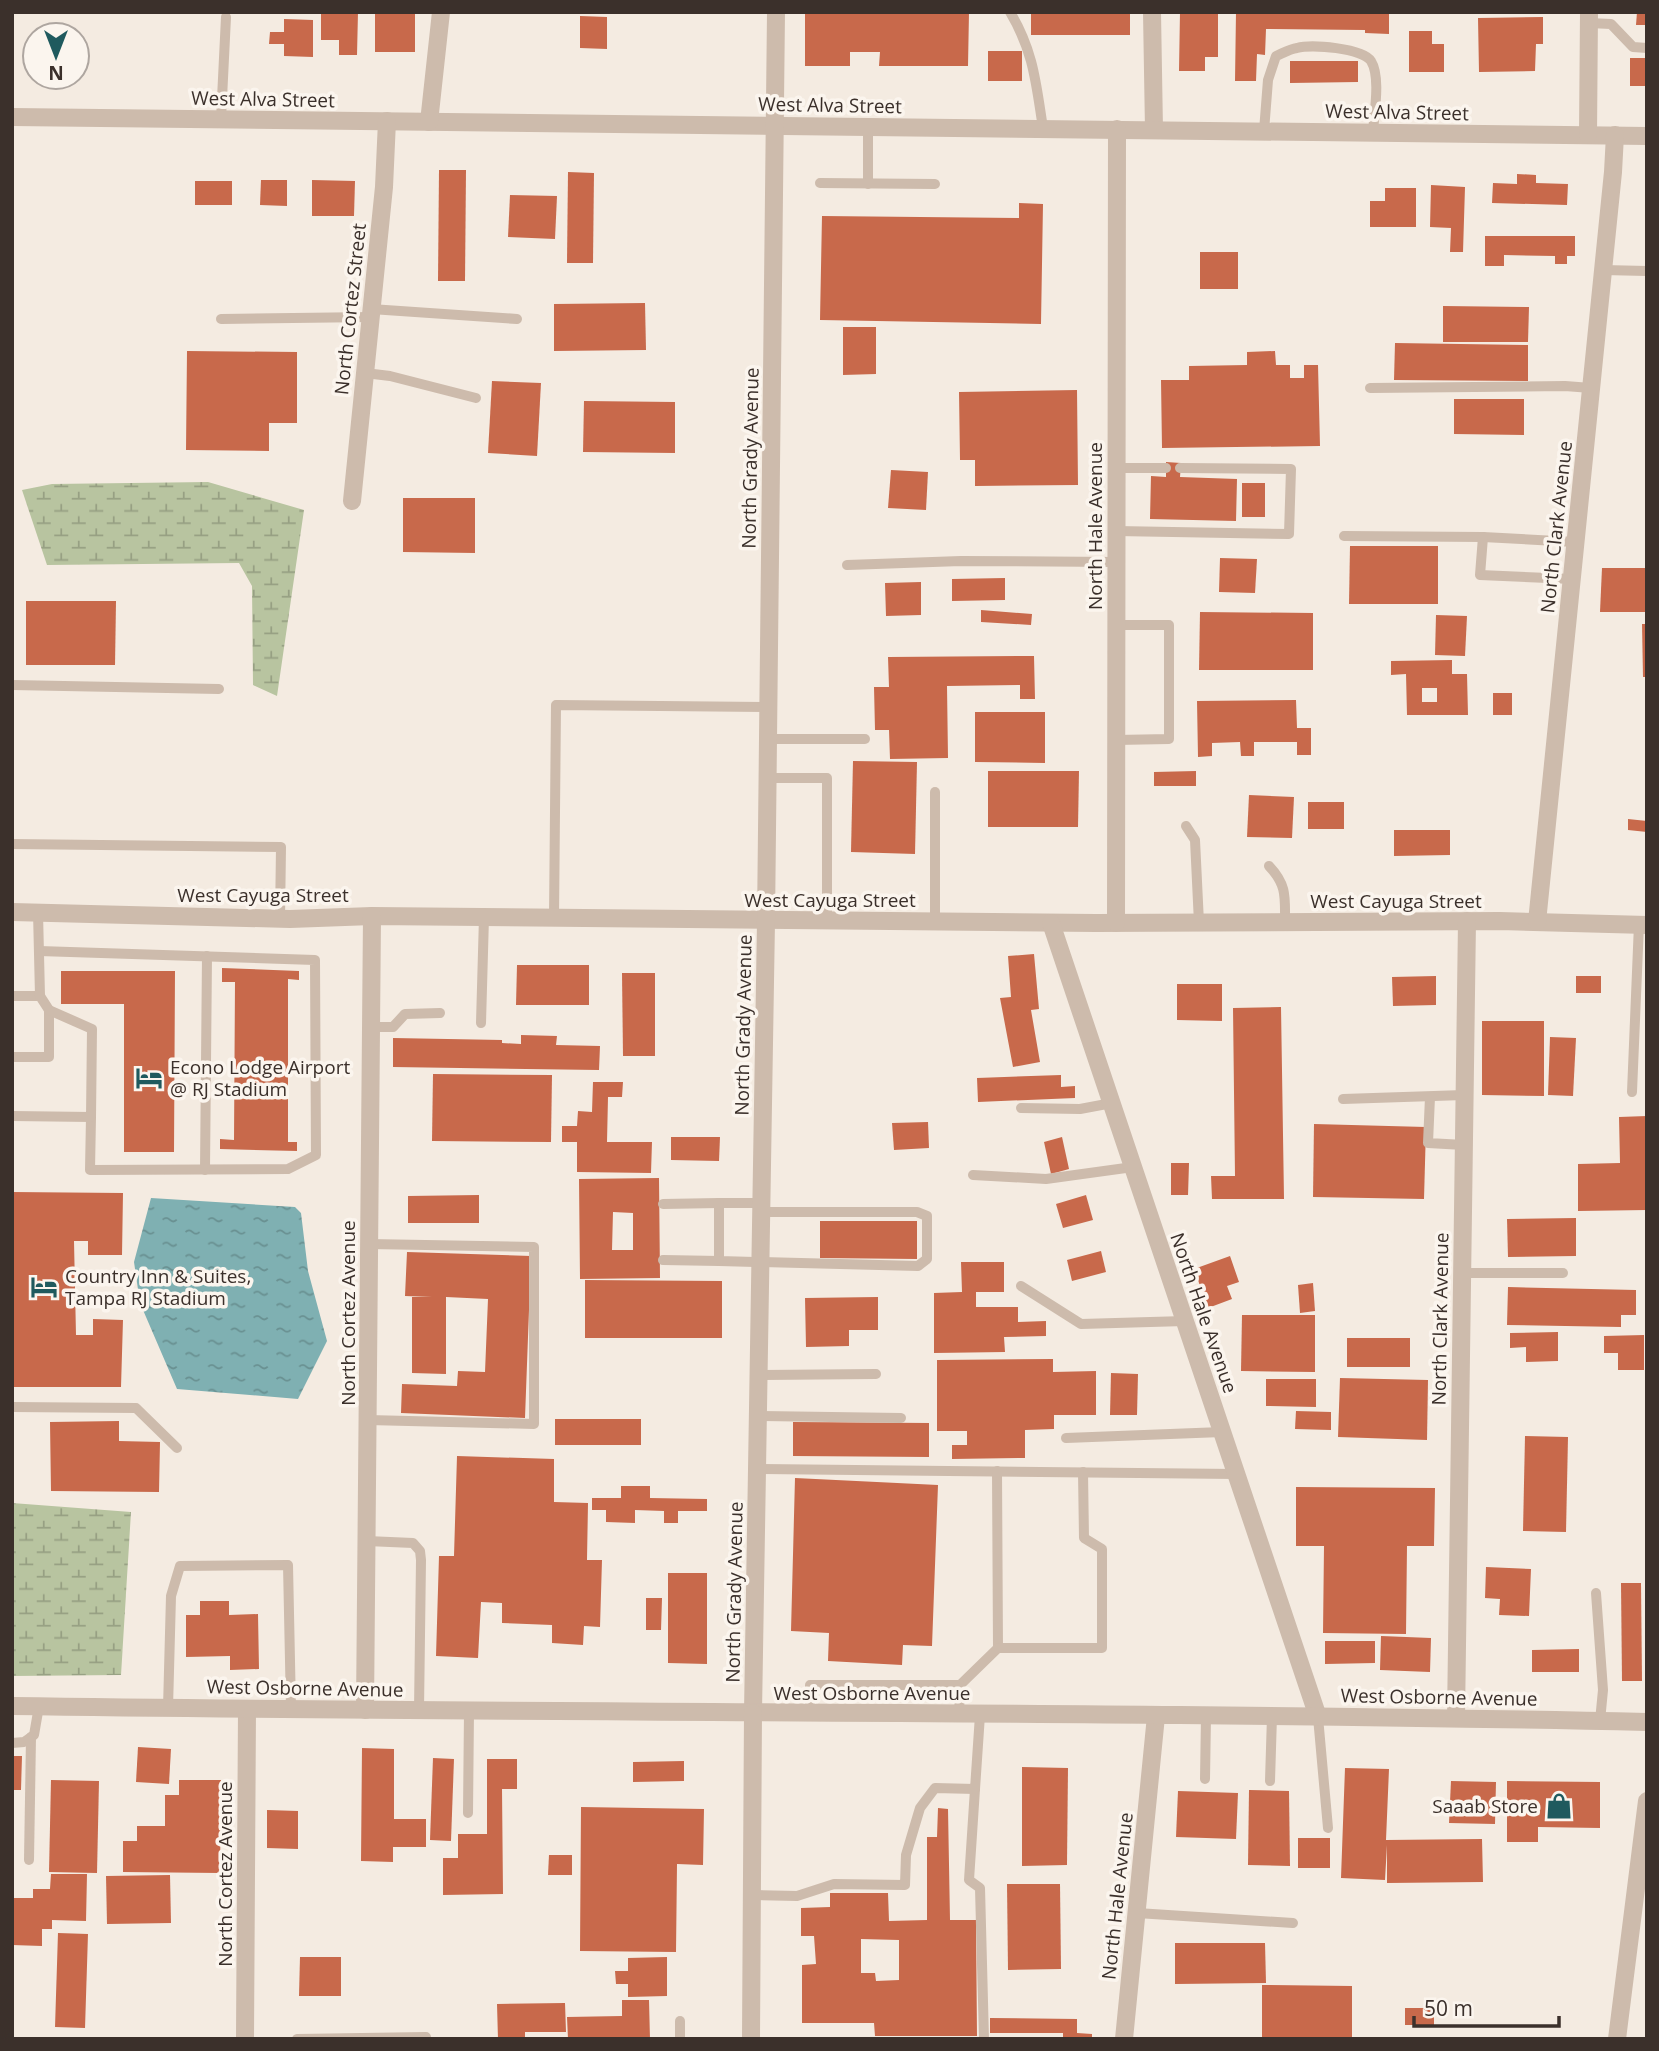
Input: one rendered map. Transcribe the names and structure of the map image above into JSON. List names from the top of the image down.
{
  "streets": {
    "street": [
      "West Alva Street",
      "North Cortez Street",
      "North Grady Avenue",
      "North Hale Avenue",
      "North Clark Avenue",
      "West Cayuga Street",
      "North Cortez Avenue",
      "West Osborne Avenue"
    ]
  },
  "crossings": [
    ["West Alva Street", "North Cortez Street"],
    ["West Alva Street", "North Grady Avenue"],
    ["West Alva Street", "North Hale Avenue"],
    ["West Alva Street", "North Clark Avenue"],
    ["North Grady Avenue", "West Cayuga Street"],
    ["North Grady Avenue", "West Osborne Avenue"],
    ["North Hale Avenue", "West Cayuga Street"],
    ["North Hale Avenue", "West Osborne Avenue"],
    ["North Clark Avenue", "West Cayuga Street"],
    ["North Clark Avenue", "West Osborne Avenue"],
    ["West Cayuga Street", "North Cortez Avenue"],
    ["North Cortez Avenue", "West Osborne Avenue"]
  ],
  "places": {
    "hotel": ["Econo Lodge Airport @ RJ Stadium", "Country Inn & Suites, Tampa RJ Stadium"],
    "shop": ["Saaab Store"]
  },
  "scale_bar": "50 m",
  "north": "bottom"
}
